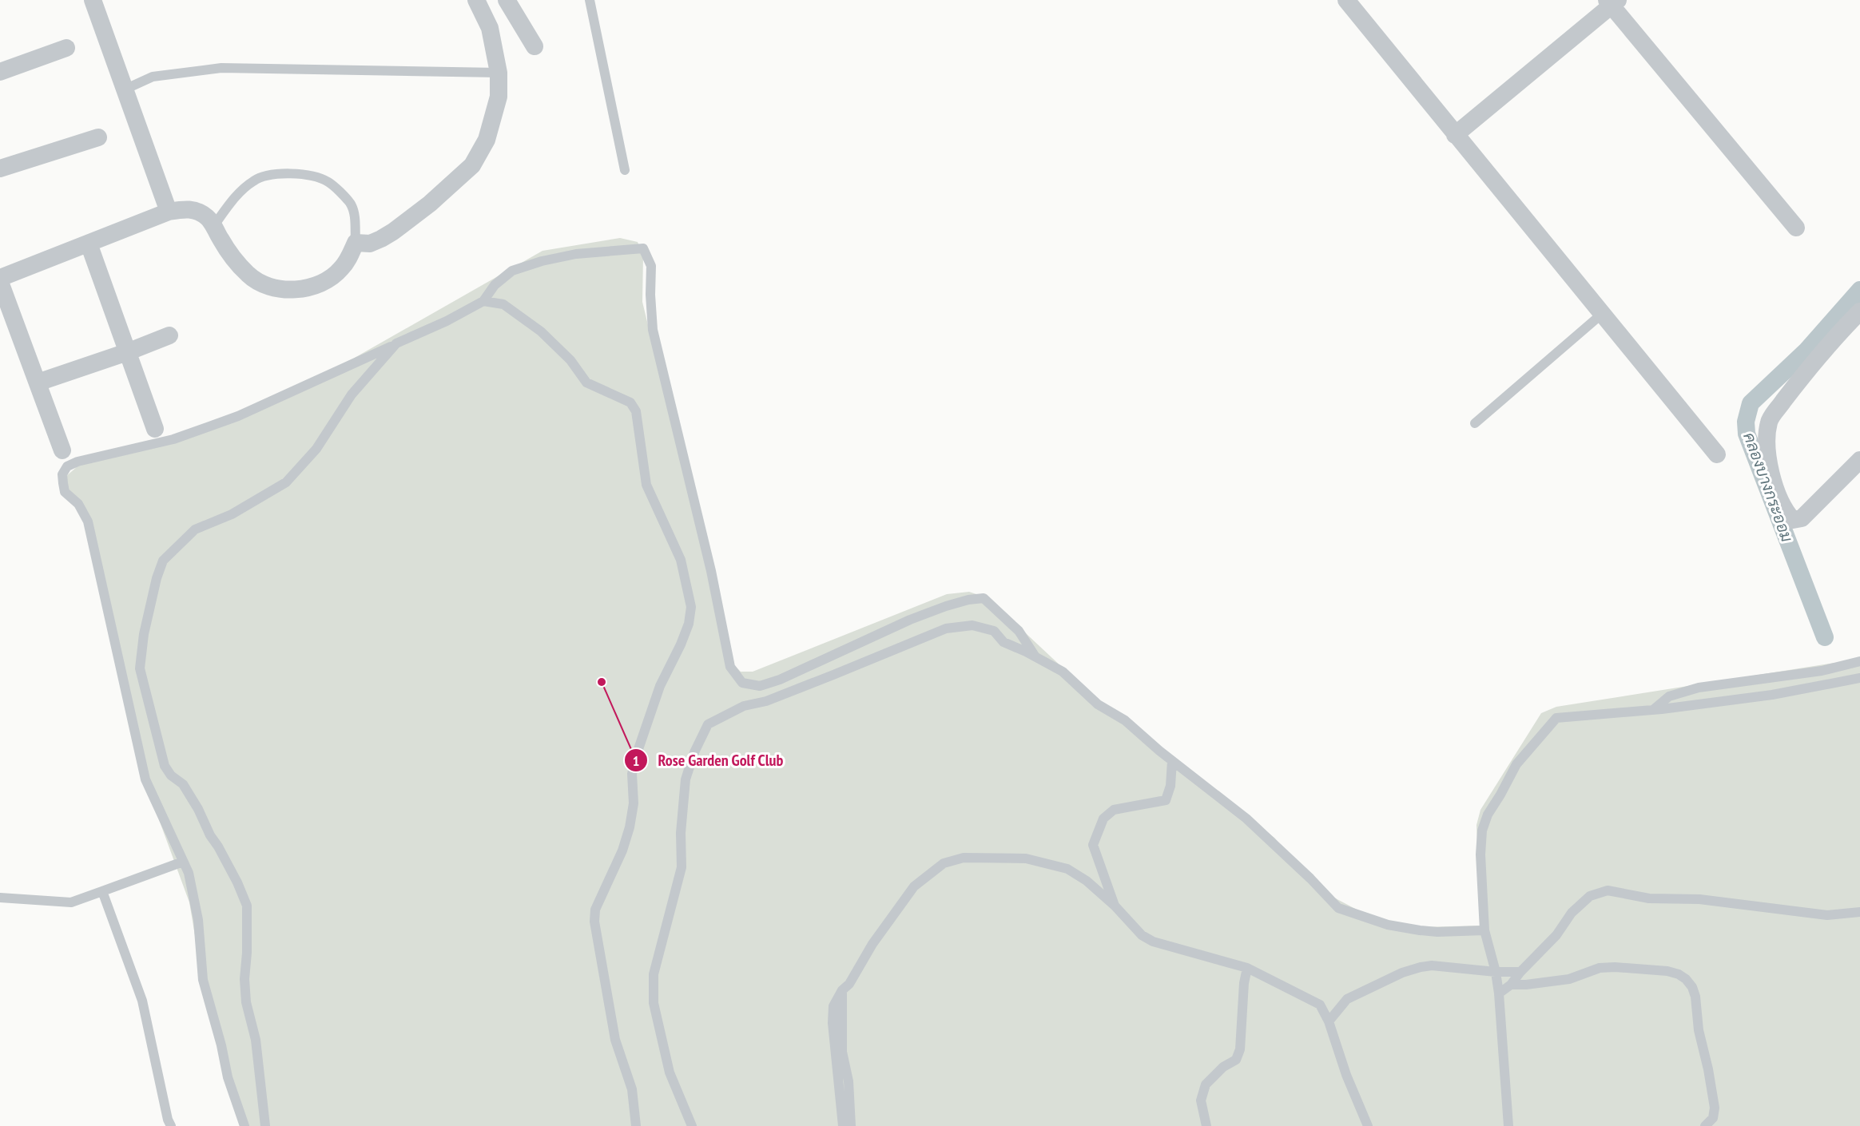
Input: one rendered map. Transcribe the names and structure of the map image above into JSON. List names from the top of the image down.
{
  "water": ["คลองบางกระออม"],
  "places": ["Rose Garden Golf Club"]
}
